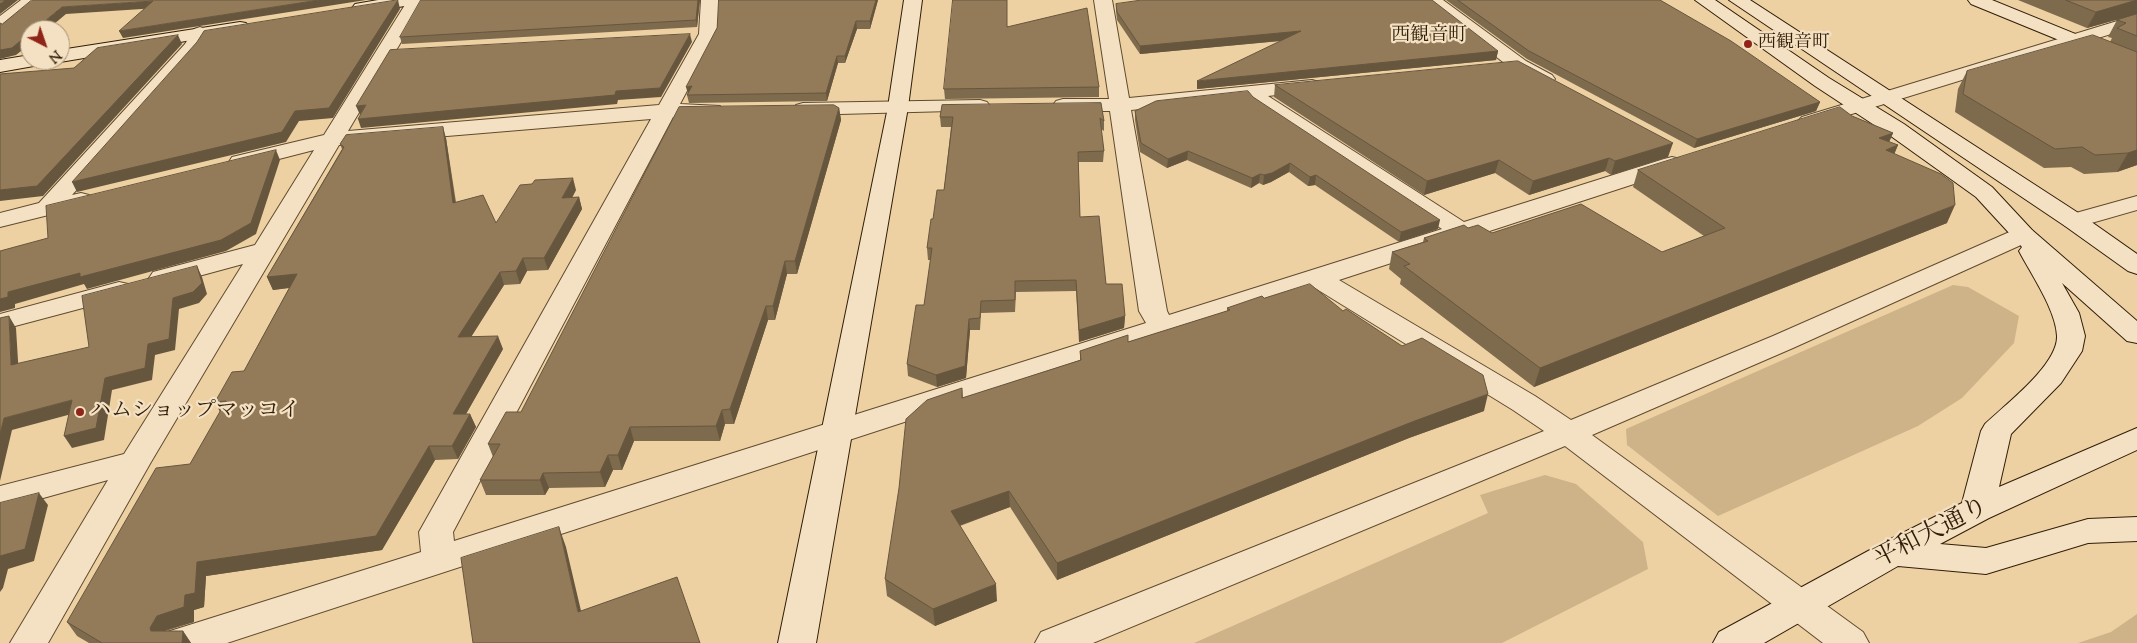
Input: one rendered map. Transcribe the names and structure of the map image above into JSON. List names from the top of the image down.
{
  "streets": {
    "street": ["平和大通り"]
  },
  "districts": ["西観音町"],
  "places": ["西観音町", "ハムショップマッコイ"],
  "north": "bottom right"
}
